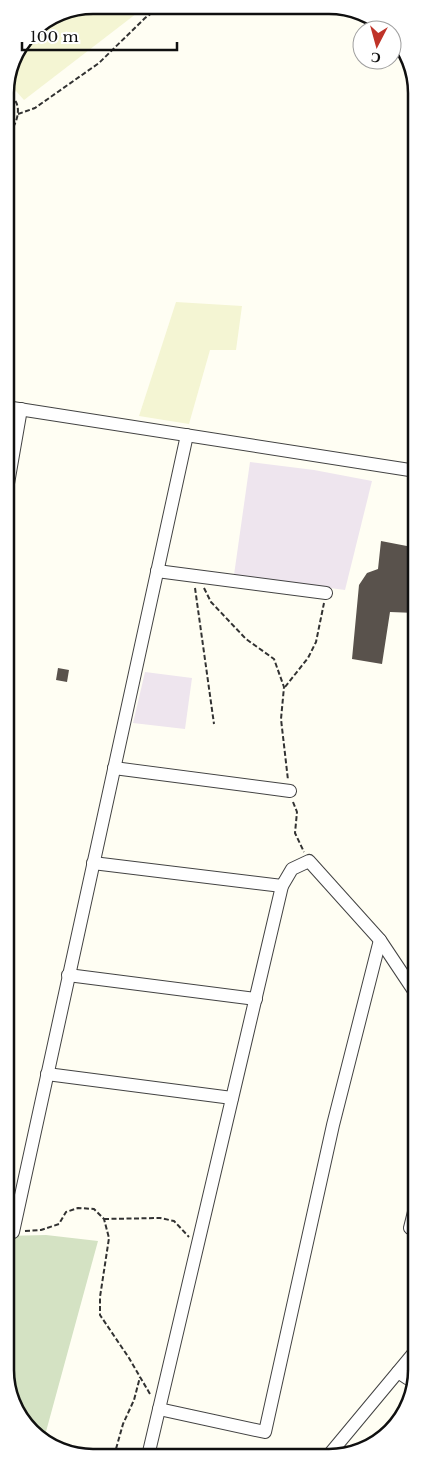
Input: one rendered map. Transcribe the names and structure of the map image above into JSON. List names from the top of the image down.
{
  "scale_bar": "100 m",
  "north": "bottom"
}
